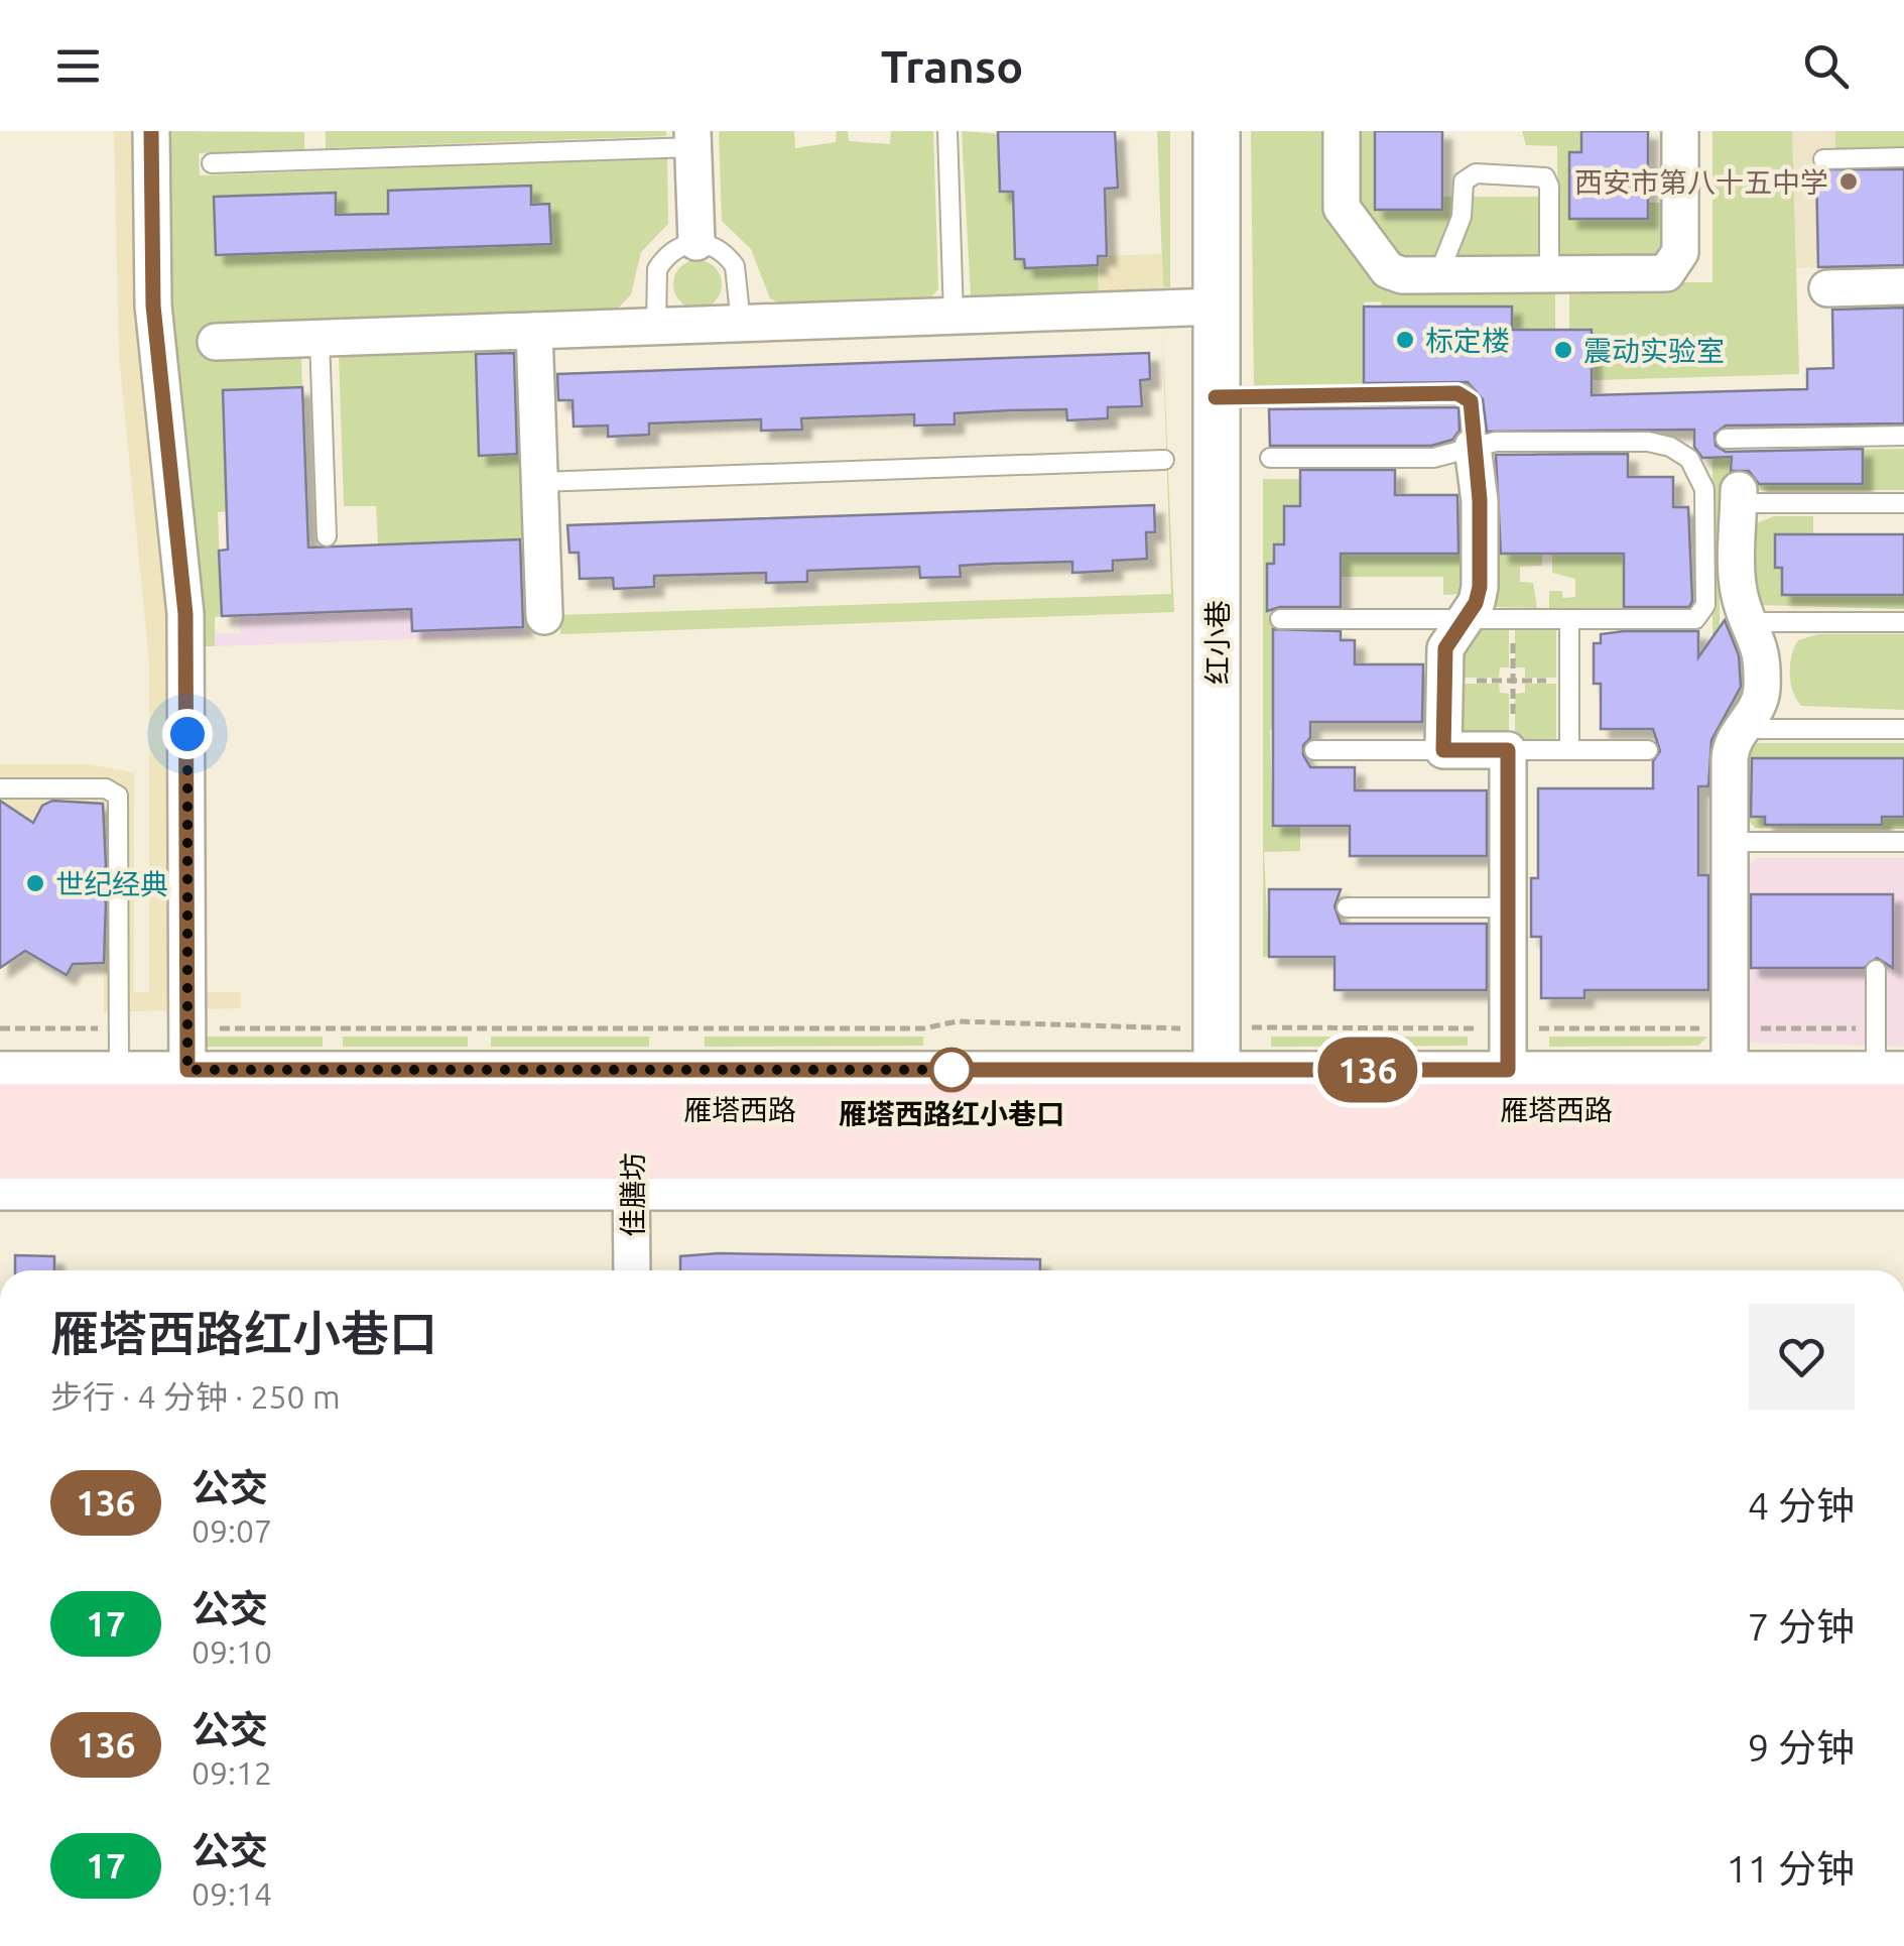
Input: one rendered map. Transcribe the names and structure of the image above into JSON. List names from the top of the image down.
{
  "streets": {
    "main road": ["雁塔西路"],
    "street": ["红小巷", "佳膳坊"]
  },
  "crossings": [
    ["红小巷", "雁塔西路"],
    ["雁塔西路", "佳膳坊"]
  ],
  "places": [
    "西安市第八十五中学",
    "标定楼",
    "震动实验室",
    "世纪经典",
    "雁塔西路红小巷口"
  ],
  "lines": ["bus line 136"],
  "page": {
    "header": "Transo",
    "on_map": "136",
    "heading": ["雁塔西路红小巷口", "步行 · 4 分钟 · 250 m"],
    "list": [
      {
        "mark": "136",
        "name": "公交",
        "note": "09:07",
        "value": "4 分钟"
      },
      {
        "mark": "17",
        "name": "公交",
        "note": "09:10",
        "value": "7 分钟"
      },
      {
        "mark": "136",
        "name": "公交",
        "note": "09:12",
        "value": "9 分钟"
      },
      {
        "mark": "17",
        "name": "公交",
        "note": "09:14",
        "value": "11 分钟"
      }
    ]
  }
}
